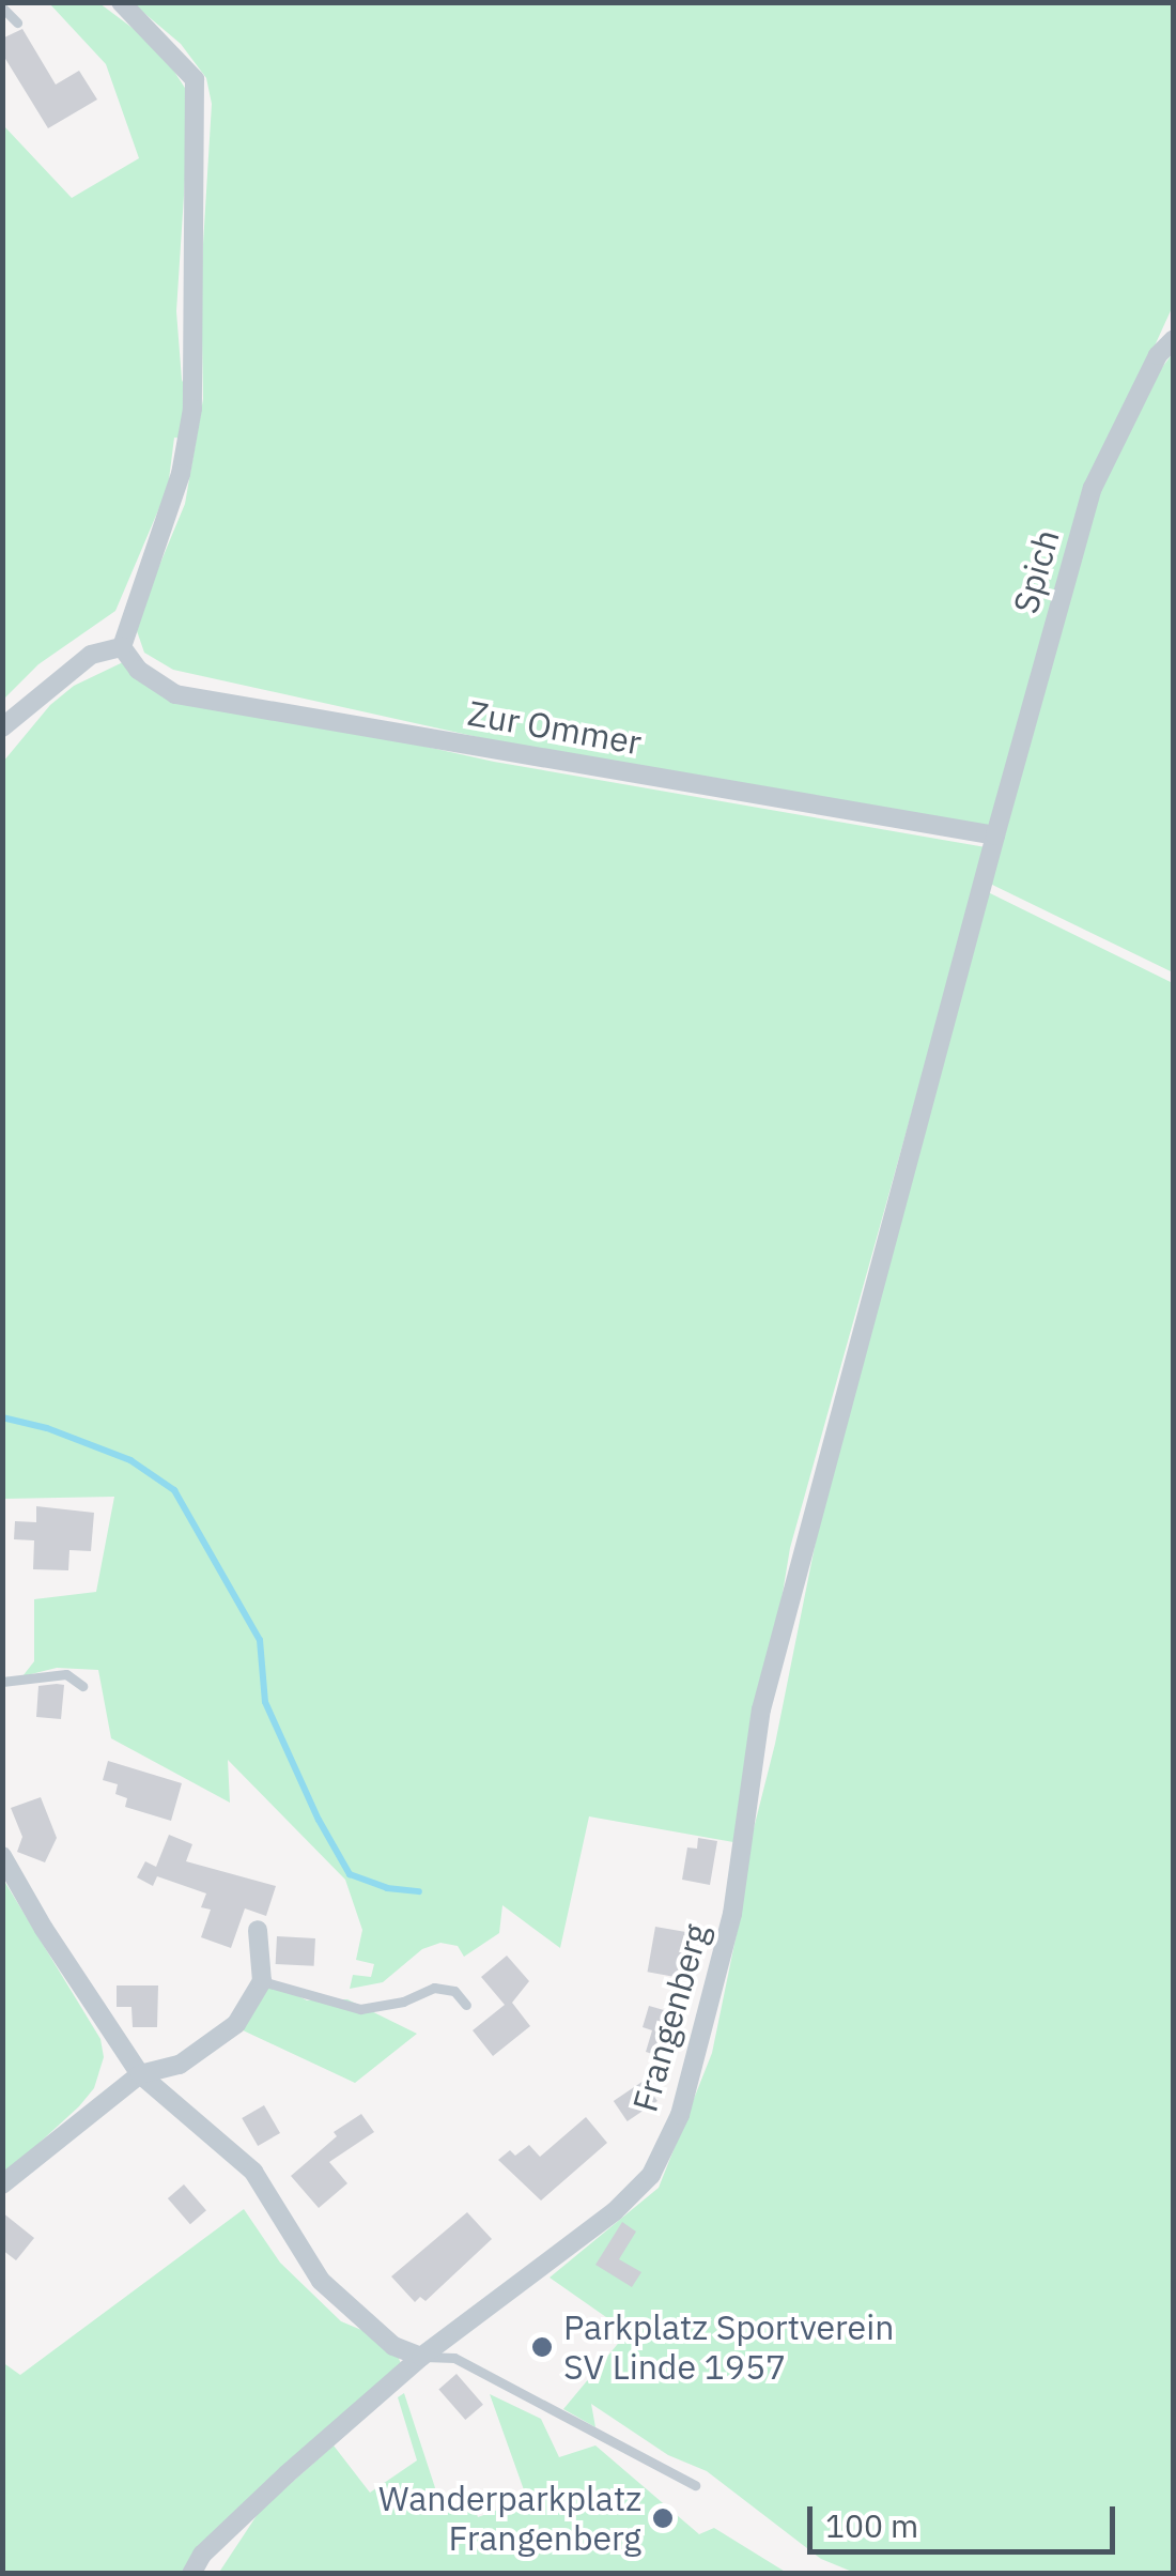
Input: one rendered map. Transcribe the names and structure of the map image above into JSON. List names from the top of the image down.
{
  "streets": {
    "street": ["Spich", "Zur Ommer", "Frangenberg"]
  },
  "crossings": [
    ["Spich", "Zur Ommer"],
    ["Spich", "Frangenberg"]
  ],
  "places": ["Parkplatz Sportverein SV Linde 1957", "Wanderparkplatz Frangenberg"],
  "scale_bar": "100 m"
}
